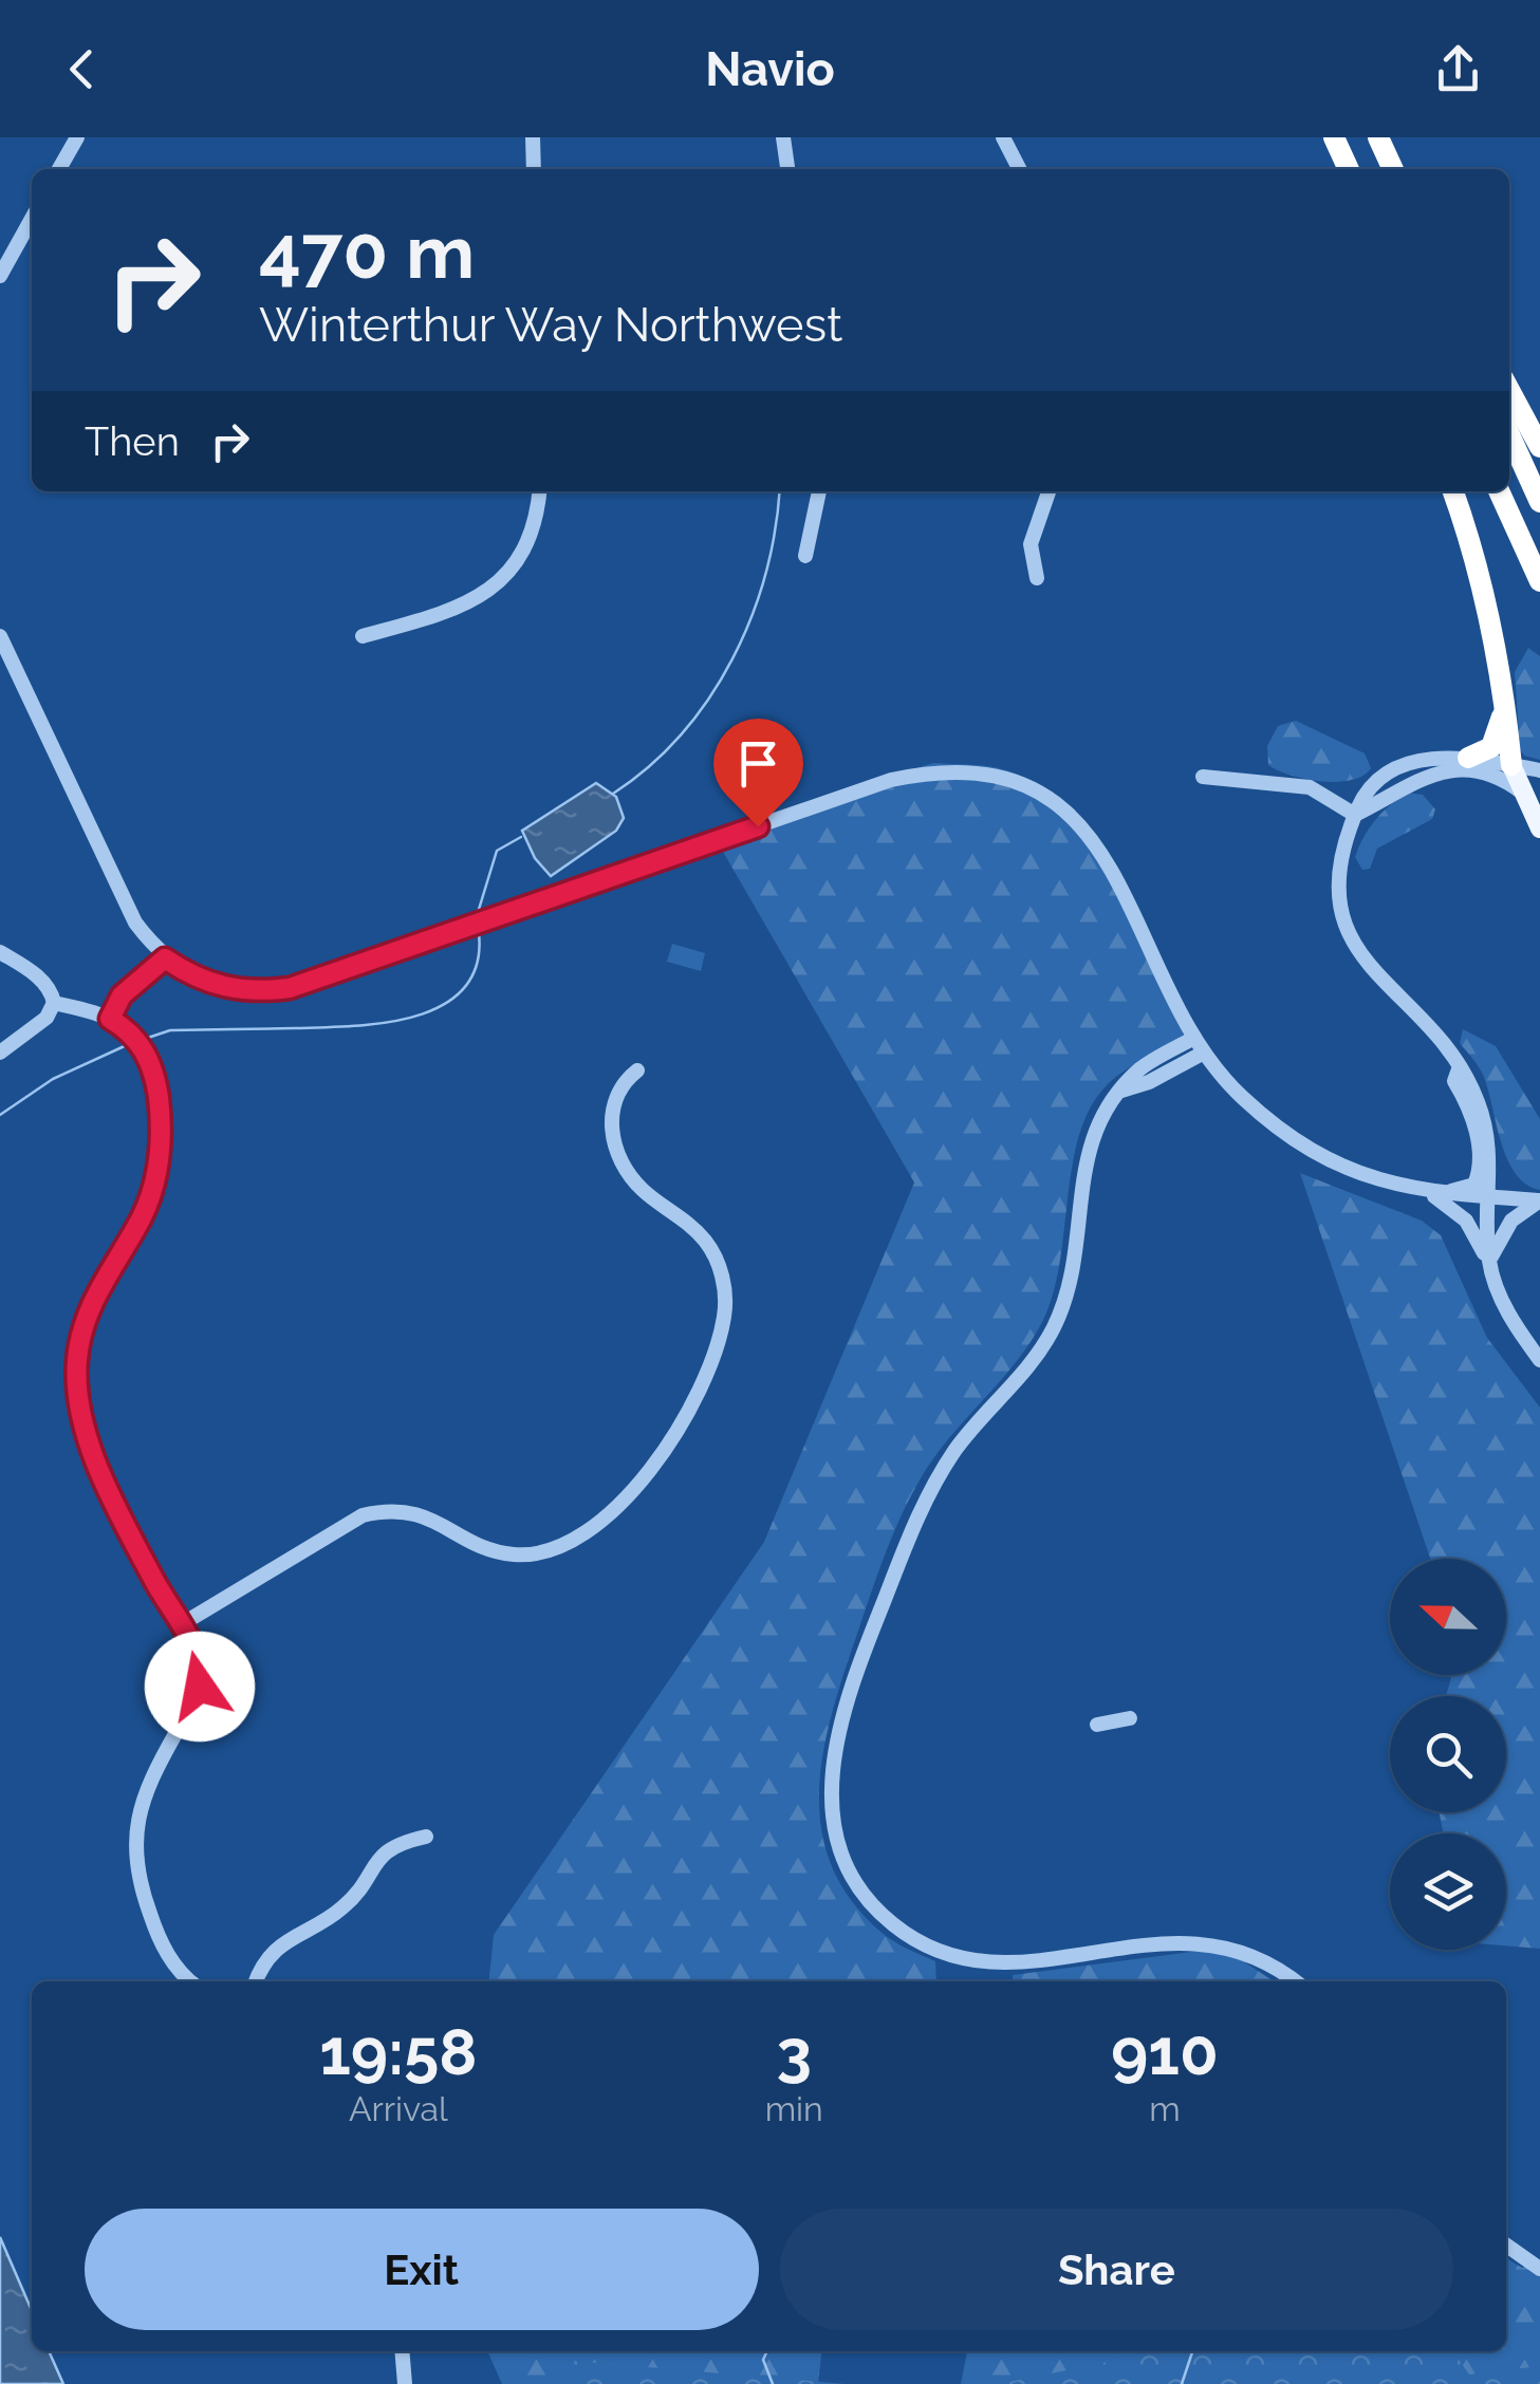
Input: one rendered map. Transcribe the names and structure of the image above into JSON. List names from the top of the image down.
{
  "north": "left",
  "page": {
    "header": "Navio",
    "turn": ["470 m", "Winterthur Way Northwest"],
    "then": "Then",
    "eta": [
      "19:58",
      "Arrival",
      "3",
      "min",
      "910",
      "m"
    ],
    "buttons": ["Exit", "Share"]
  }
}
